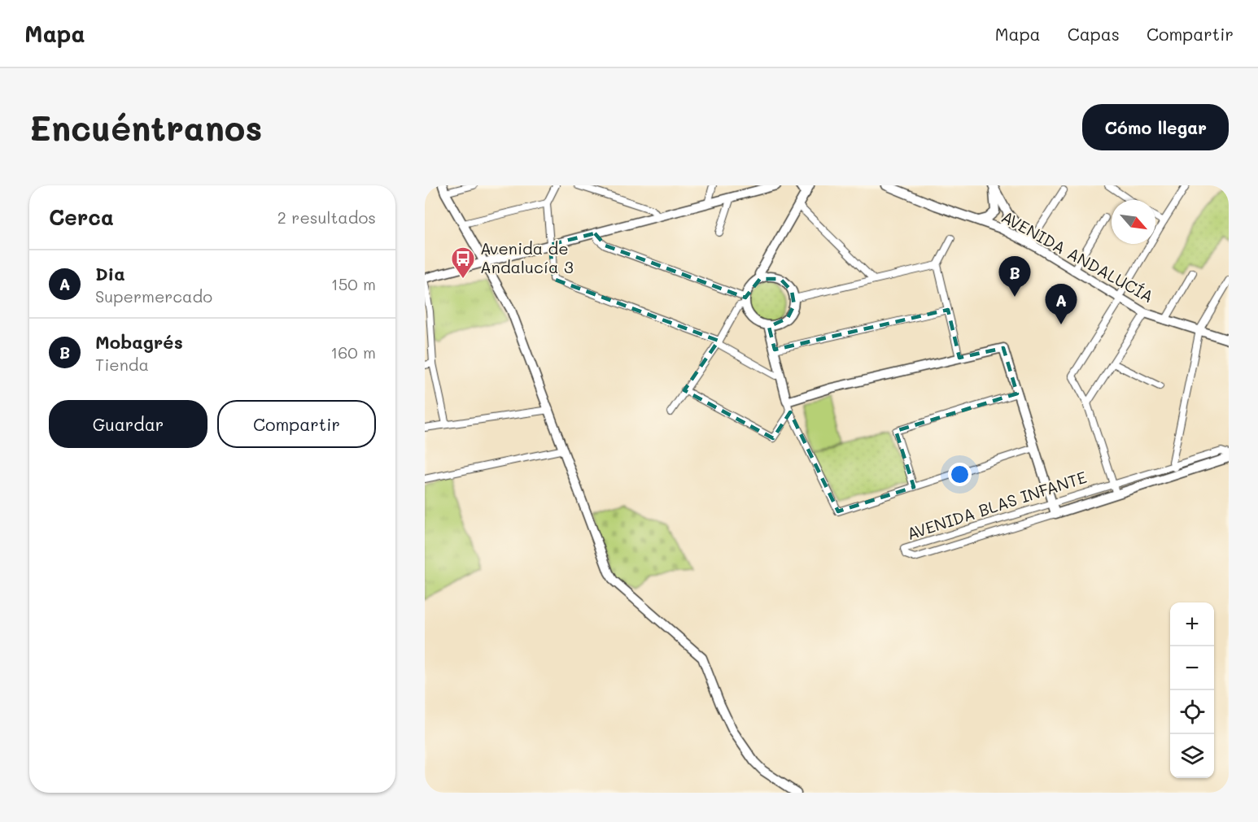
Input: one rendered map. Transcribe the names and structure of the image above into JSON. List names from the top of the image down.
{
  "streets": {
    "street": ["AVENIDA ANDALUCÍA", "AVENIDA BLAS INFANTE"]
  },
  "places": {
    "bus stop": ["Avenida de Andalucía 3"]
  },
  "north": "bottom right",
  "page": {
    "header": "Mapa",
    "nav": ["Mapa", "Capas", "Compartir"],
    "buttons": [
      "Cómo llegar",
      ["Guardar", "Compartir"]
    ],
    "title": "Encuéntranos",
    "heading": ["Cerca", "2 resultados"],
    "list": [
      {
        "mark": "A",
        "name": "Dia",
        "note": "Supermercado",
        "value": "150 m"
      },
      {
        "mark": "B",
        "name": "Mobagrés",
        "note": "Tienda",
        "value": "160 m"
      }
    ],
    "pins": ["B", "A"],
    "map_buttons": ["+", "−"]
  }
}
